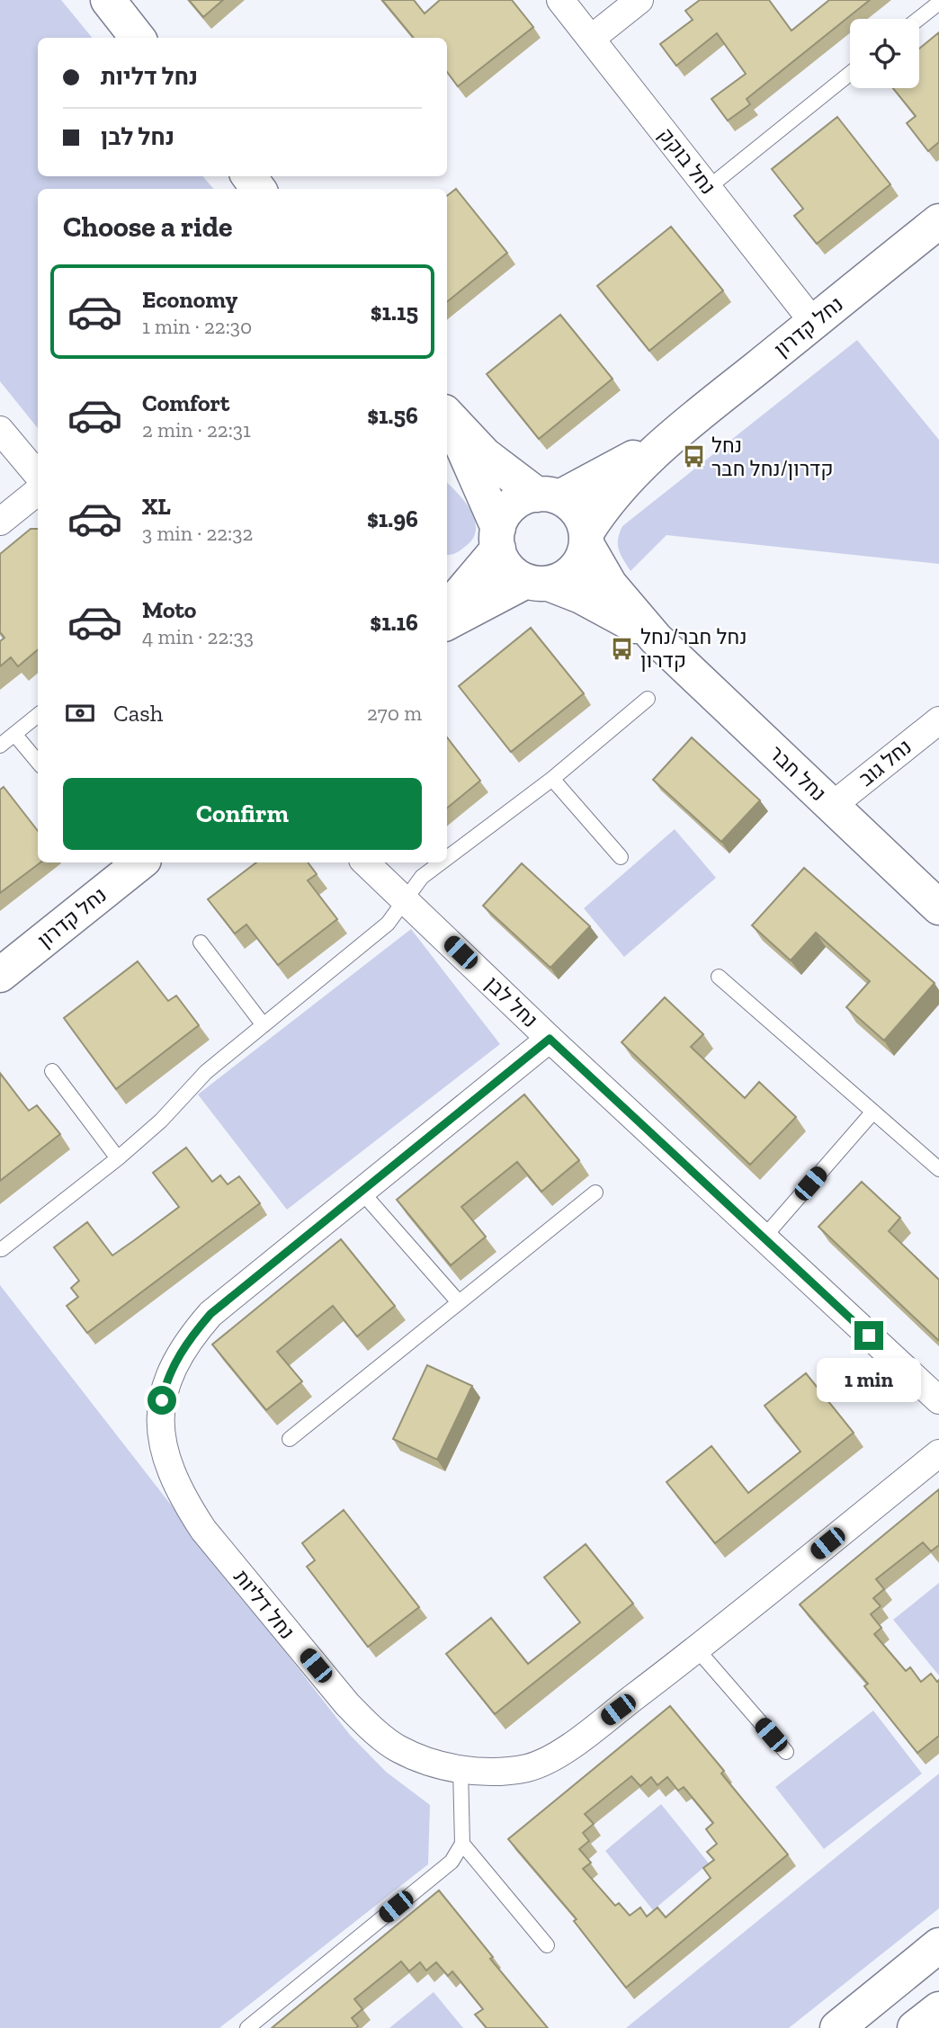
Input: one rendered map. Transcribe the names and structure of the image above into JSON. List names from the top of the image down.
{
  "streets": {
    "main road": ["נחל קדרון", "נחל חבר"],
    "street": [
      "נחל בוקק",
      "נחל גוב",
      "נחל לבן",
      "נחל דליות"
    ]
  },
  "crossings": [
    ["נחל בוקק", "נחל קדרון"],
    ["נחל קדרון", "נחל חבר"],
    ["נחל גוב", "נחל חבר"],
    ["נחל לבן", "נחל דליות"]
  ],
  "places": {
    "bus stop": ["נחל קדרון/נחל חבר", "נחל חבר/נחל קדרון"]
  },
  "page": {
    "banner": ["נחל דליות", "נחל לבן"],
    "heading": "Choose a ride",
    "list": [
      {
        "name": "Economy",
        "note": "1 min · 22:30",
        "value": "$1.15"
      },
      {
        "name": "Comfort",
        "note": "2 min · 22:31",
        "value": "$1.56"
      },
      {
        "name": "XL",
        "note": "3 min · 22:32",
        "value": "$1.96"
      },
      {
        "name": "Moto",
        "note": "4 min · 22:33",
        "value": "$1.16"
      }
    ],
    "pay": ["Cash", "270 m"],
    "buttons": "Confirm",
    "bubble": "1 min"
  }
}
